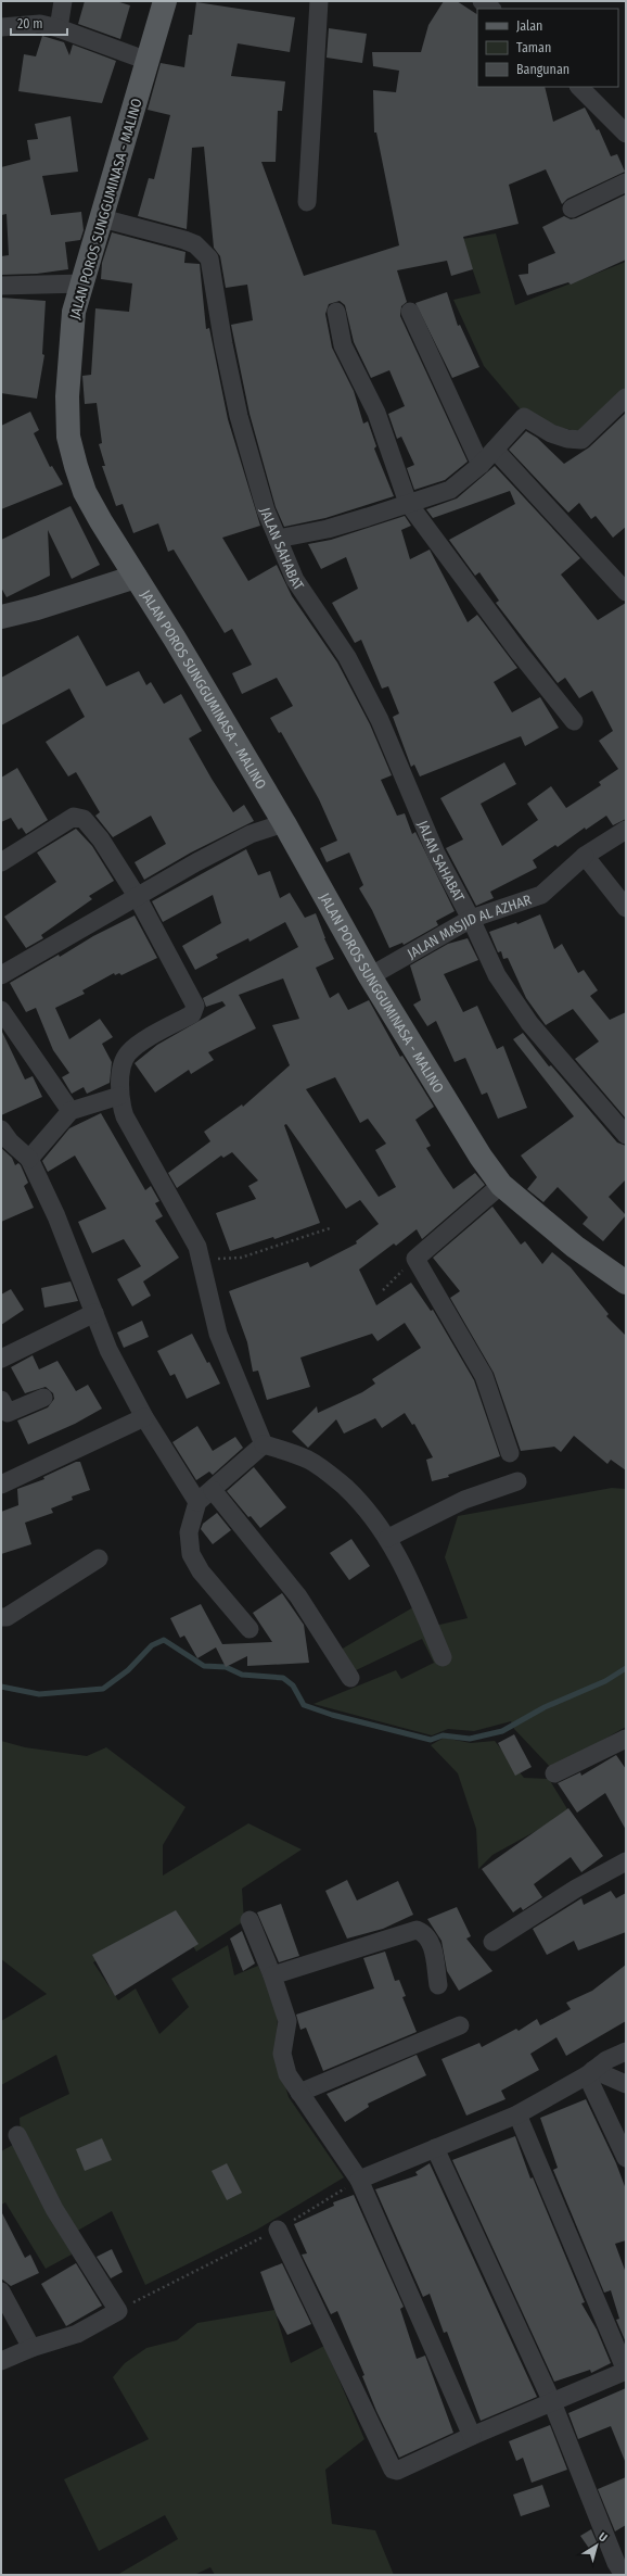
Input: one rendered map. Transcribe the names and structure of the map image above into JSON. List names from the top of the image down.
{
  "streets": {
    "main road": ["JALAN POROS SUNGGUMINASA - MALINO"],
    "street": ["JALAN SAHABAT", "JALAN MASJID AL AZHAR"]
  },
  "crossings": [
    ["JALAN POROS SUNGGUMINASA - MALINO", "JALAN SAHABAT"],
    ["JALAN POROS SUNGGUMINASA - MALINO", "JALAN MASJID AL AZHAR"],
    ["JALAN SAHABAT", "JALAN MASJID AL AZHAR"]
  ],
  "legend": ["Jalan", "Taman", "Bangunan"],
  "scale_bar": "20 m",
  "north": "top right"
}
